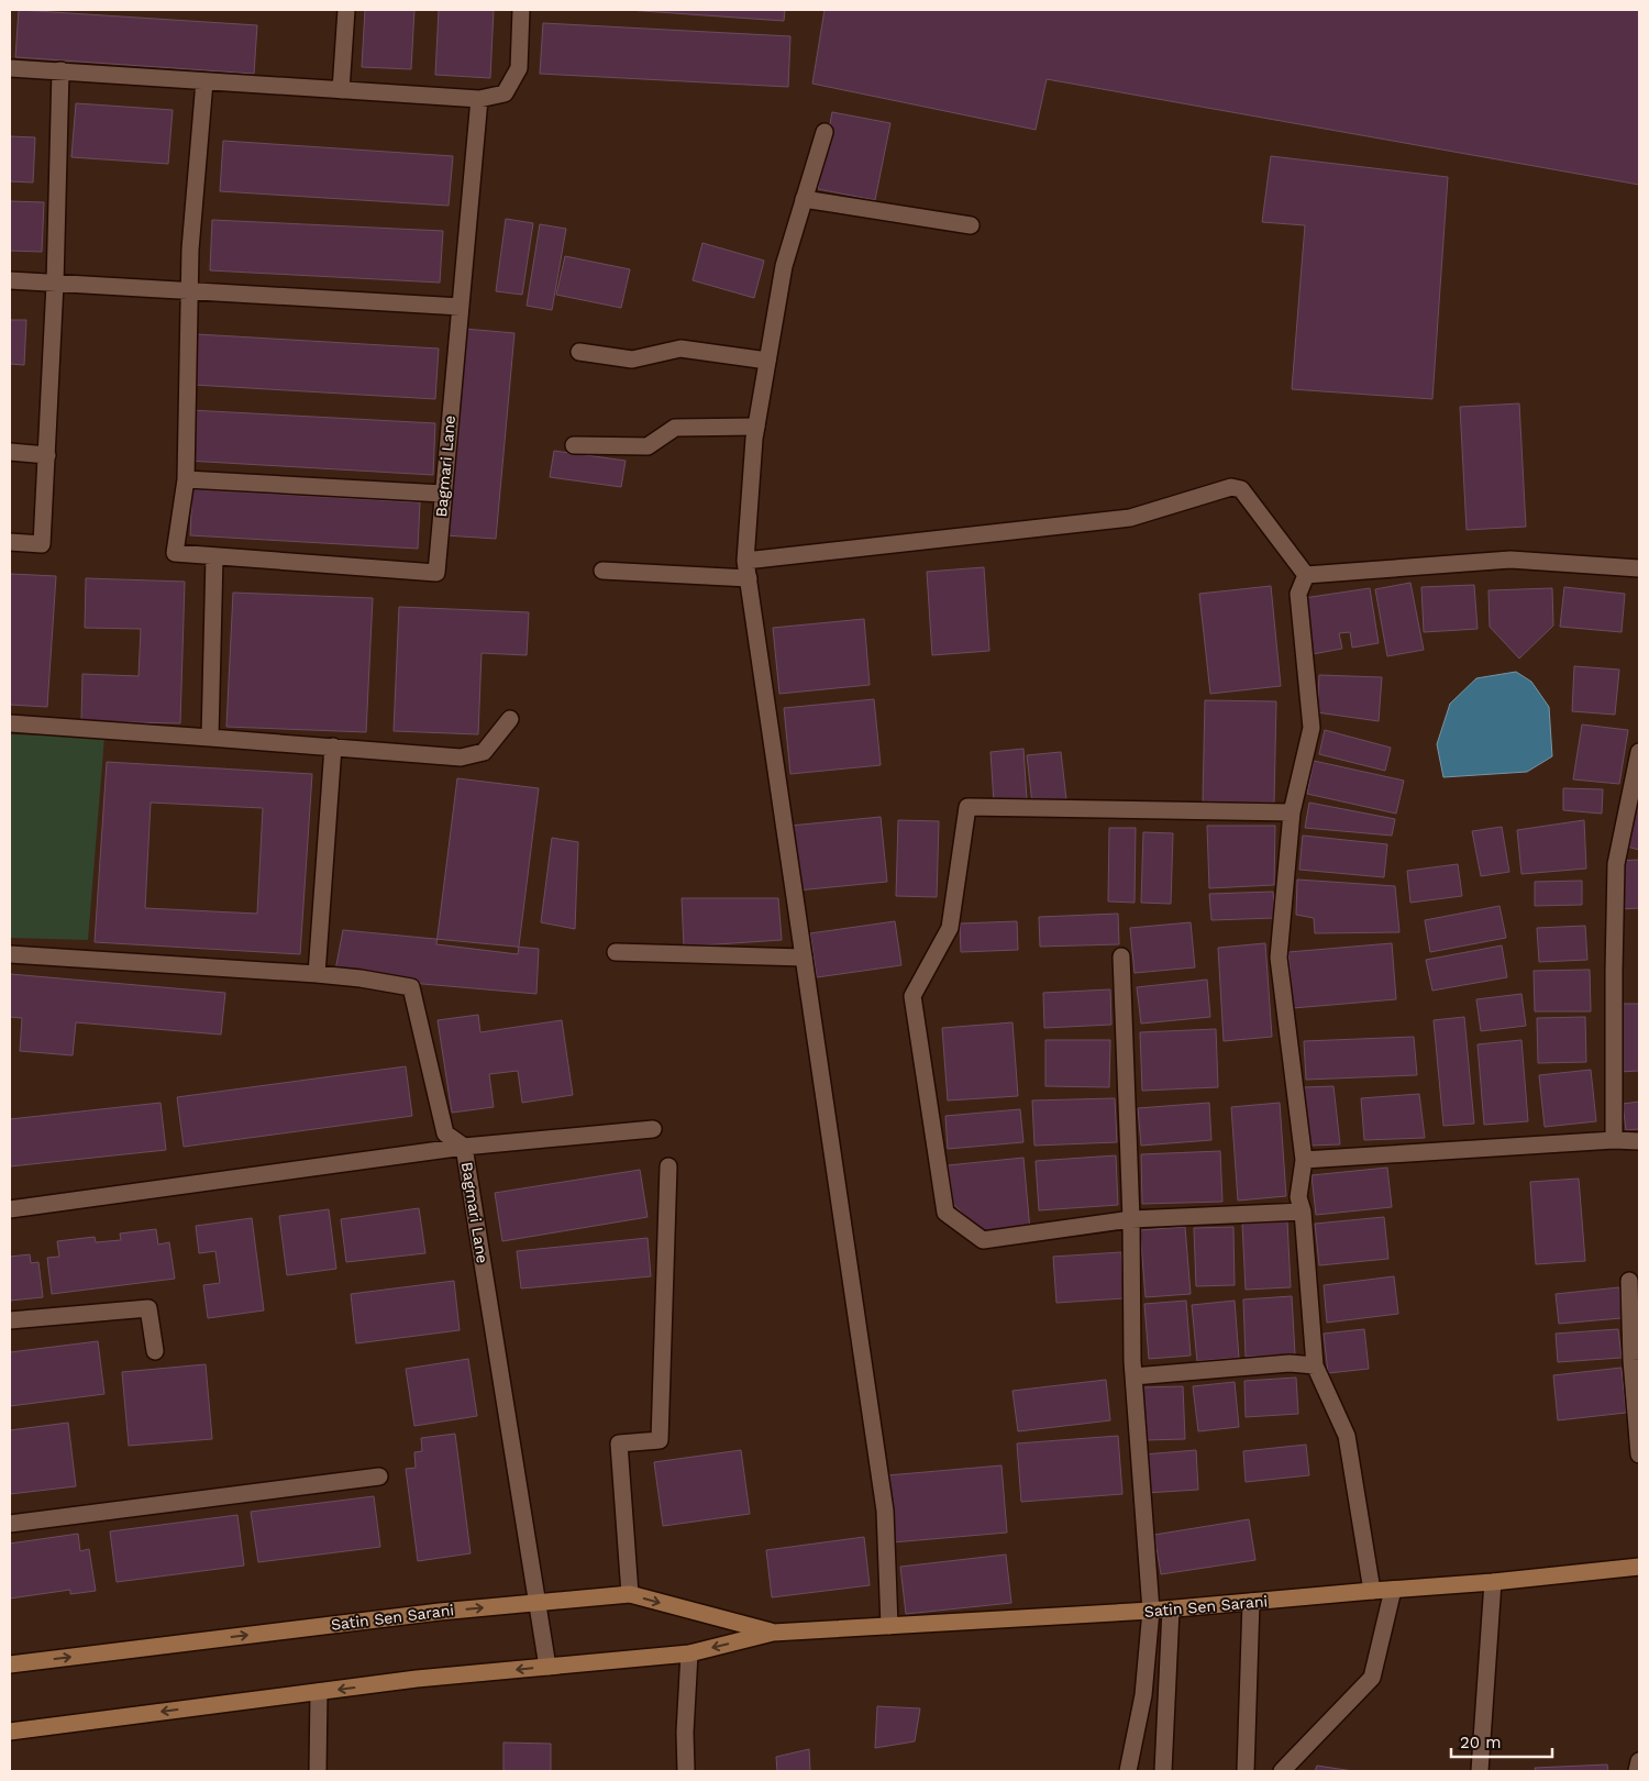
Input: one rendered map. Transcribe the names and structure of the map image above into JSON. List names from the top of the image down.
{
  "streets": {
    "main road": ["Satin Sen Sarani"],
    "street": ["Bagmari Lane"]
  },
  "crossings": [
    ["Bagmari Lane", "Satin Sen Sarani"]
  ],
  "scale_bar": "20 m"
}
